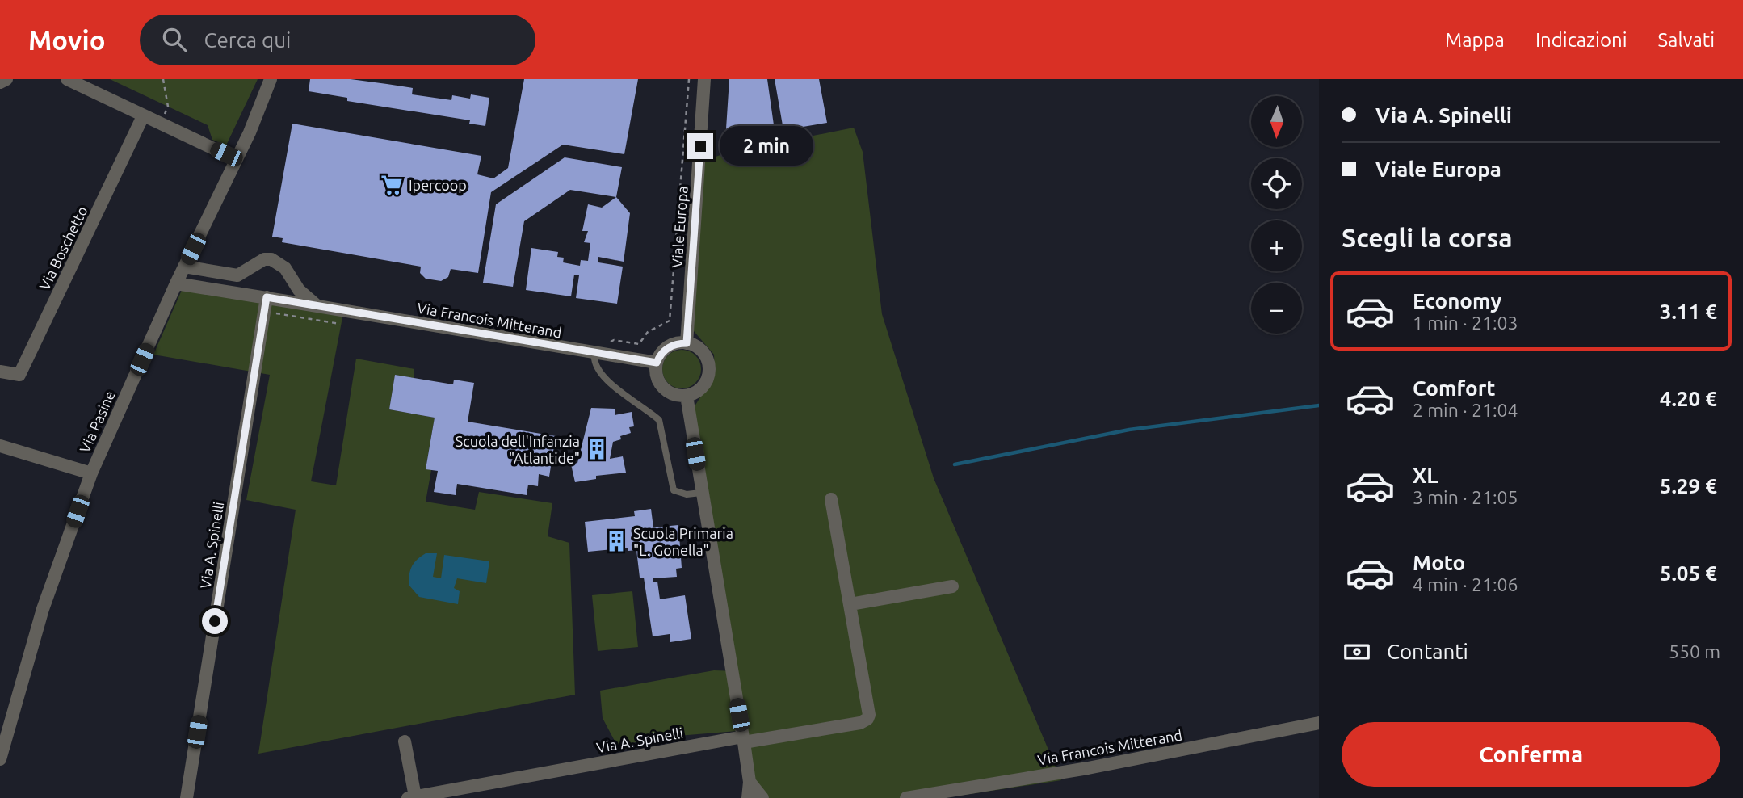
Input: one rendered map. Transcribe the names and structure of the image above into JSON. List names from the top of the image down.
{
  "streets": {
    "street": [
      "Viale Europa",
      "Via Boschetto",
      "Via Francois Mitterand",
      "Via Pasine",
      "Via A. Spinelli"
    ]
  },
  "crossings": [
    ["Viale Europa", "Via Francois Mitterand"],
    ["Via Francois Mitterand", "Via Pasine"],
    ["Via Francois Mitterand", "Via A. Spinelli"]
  ],
  "places": {
    "supermarket": ["Ipercoop"],
    "building": ["Scuola dell'Infanzia \"Atlantide\"", "Scuola Primaria \"L. Gonella\""]
  },
  "north": "bottom",
  "page": {
    "header": "Movio",
    "search": "Cerca qui",
    "nav": ["Mappa", "Indicazioni", "Salvati"],
    "banner": ["Via A. Spinelli", "Viale Europa"],
    "map_buttons": ["+", "−"],
    "bubble": "2 min",
    "heading": "Scegli la corsa",
    "list": [
      {
        "name": "Economy",
        "note": "1 min · 21:03",
        "value": "3.11 €"
      },
      {
        "name": "Comfort",
        "note": "2 min · 21:04",
        "value": "4.20 €"
      },
      {
        "name": "XL",
        "note": "3 min · 21:05",
        "value": "5.29 €"
      },
      {
        "name": "Moto",
        "note": "4 min · 21:06",
        "value": "5.05 €"
      }
    ],
    "pay": ["Contanti", "550 m"],
    "buttons": "Conferma"
  }
}
